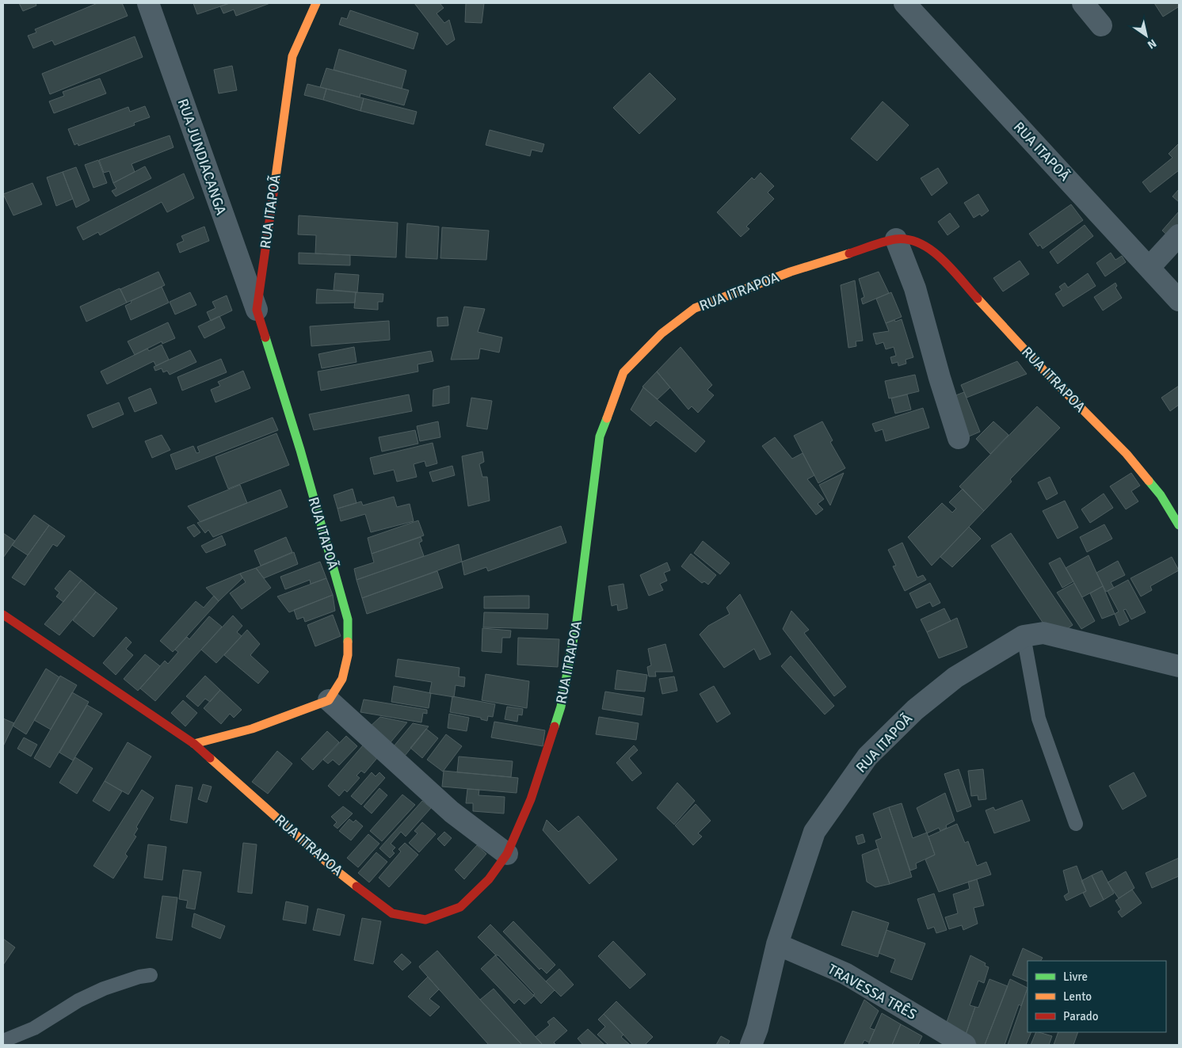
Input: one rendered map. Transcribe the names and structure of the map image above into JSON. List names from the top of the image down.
{
  "streets": {
    "street": [
      "RUA ITAPOÃ",
      "RUA JUNDIACANGA",
      "RUA ITRAPOA",
      "TRAVESSA TRÊS"
    ]
  },
  "crossings": [
    ["RUA ITAPOÃ", "RUA JUNDIACANGA"],
    ["RUA ITAPOÃ", "TRAVESSA TRÊS"]
  ],
  "legend": ["Livre", "Lento", "Parado"],
  "north": "bottom right"
}
